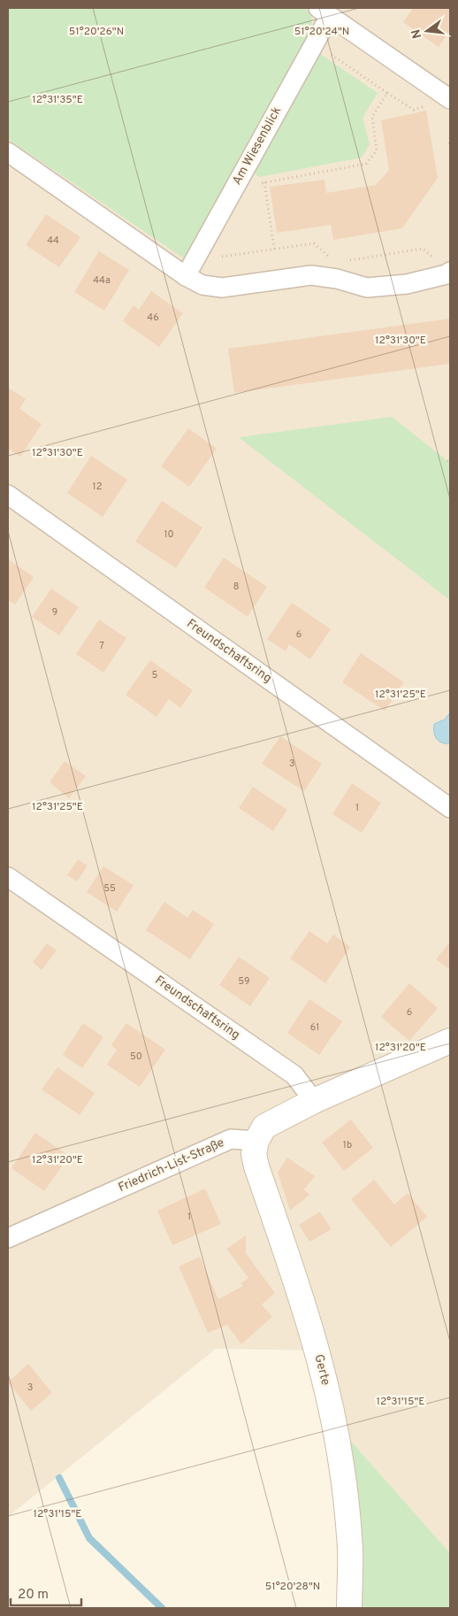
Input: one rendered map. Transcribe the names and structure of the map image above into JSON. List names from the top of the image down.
{
  "streets": {
    "street": [
      "Am Wiesenblick",
      "Freundschaftsring",
      "Friedrich-List-Straße",
      "Gerte"
    ]
  },
  "crossings": [
    ["Friedrich-List-Straße", "Gerte"]
  ],
  "house_numbers": [
    "44",
    "44a",
    "46",
    "12",
    "10",
    "8",
    "9",
    "6",
    "7",
    "5",
    "3",
    "1",
    "55",
    "59",
    "6",
    "61",
    "50",
    "1b",
    "1",
    "3"
  ],
  "scale_bar": "20 m",
  "north": "left",
  "coordinates": [
    "51°20'26\"N",
    "51°20'24\"N",
    "12°31'35\"E",
    "12°31'30\"E",
    "12°31'25\"E",
    "12°31'20\"E",
    "12°31'15\"E",
    "51°20'28\"N"
  ]
}
